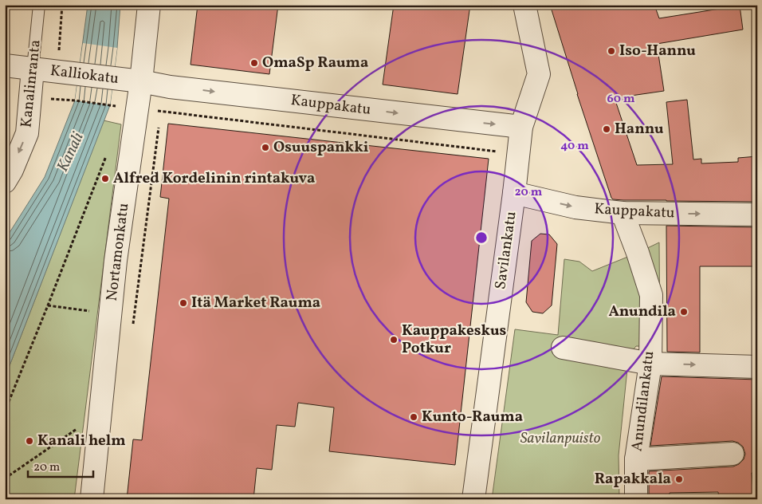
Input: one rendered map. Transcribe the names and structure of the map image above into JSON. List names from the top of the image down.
{
  "streets": {
    "street": [
      "Kalliokatu",
      "Kanalinranta",
      "Kauppakatu",
      "Savilankatu",
      "Nortamonkatu",
      "Anundilankatu"
    ]
  },
  "crossings": [
    ["Kalliokatu", "Kanalinranta"],
    ["Kalliokatu", "Kauppakatu"],
    ["Kalliokatu", "Nortamonkatu"],
    ["Kauppakatu", "Savilankatu"],
    ["Kauppakatu", "Nortamonkatu"],
    ["Kauppakatu", "Anundilankatu"]
  ],
  "one_way": ["Kanalinranta", "Kauppakatu"],
  "water": ["Kanali"],
  "parks": ["Savilanpuisto"],
  "places": [
    "Iso-Hannu",
    "OmaSp Rauma",
    "Hannu",
    "Osuuspankki",
    "Alfred Kordelinin rintakuva",
    "Itä Market Rauma",
    "Anundila",
    "Kauppakeskus Potkur",
    "Kunto-Rauma",
    "Kanali helm",
    "Rapakkala"
  ],
  "scale_bar": "20 m",
  "rings": ["60 m", "40 m", "20 m"]
}
